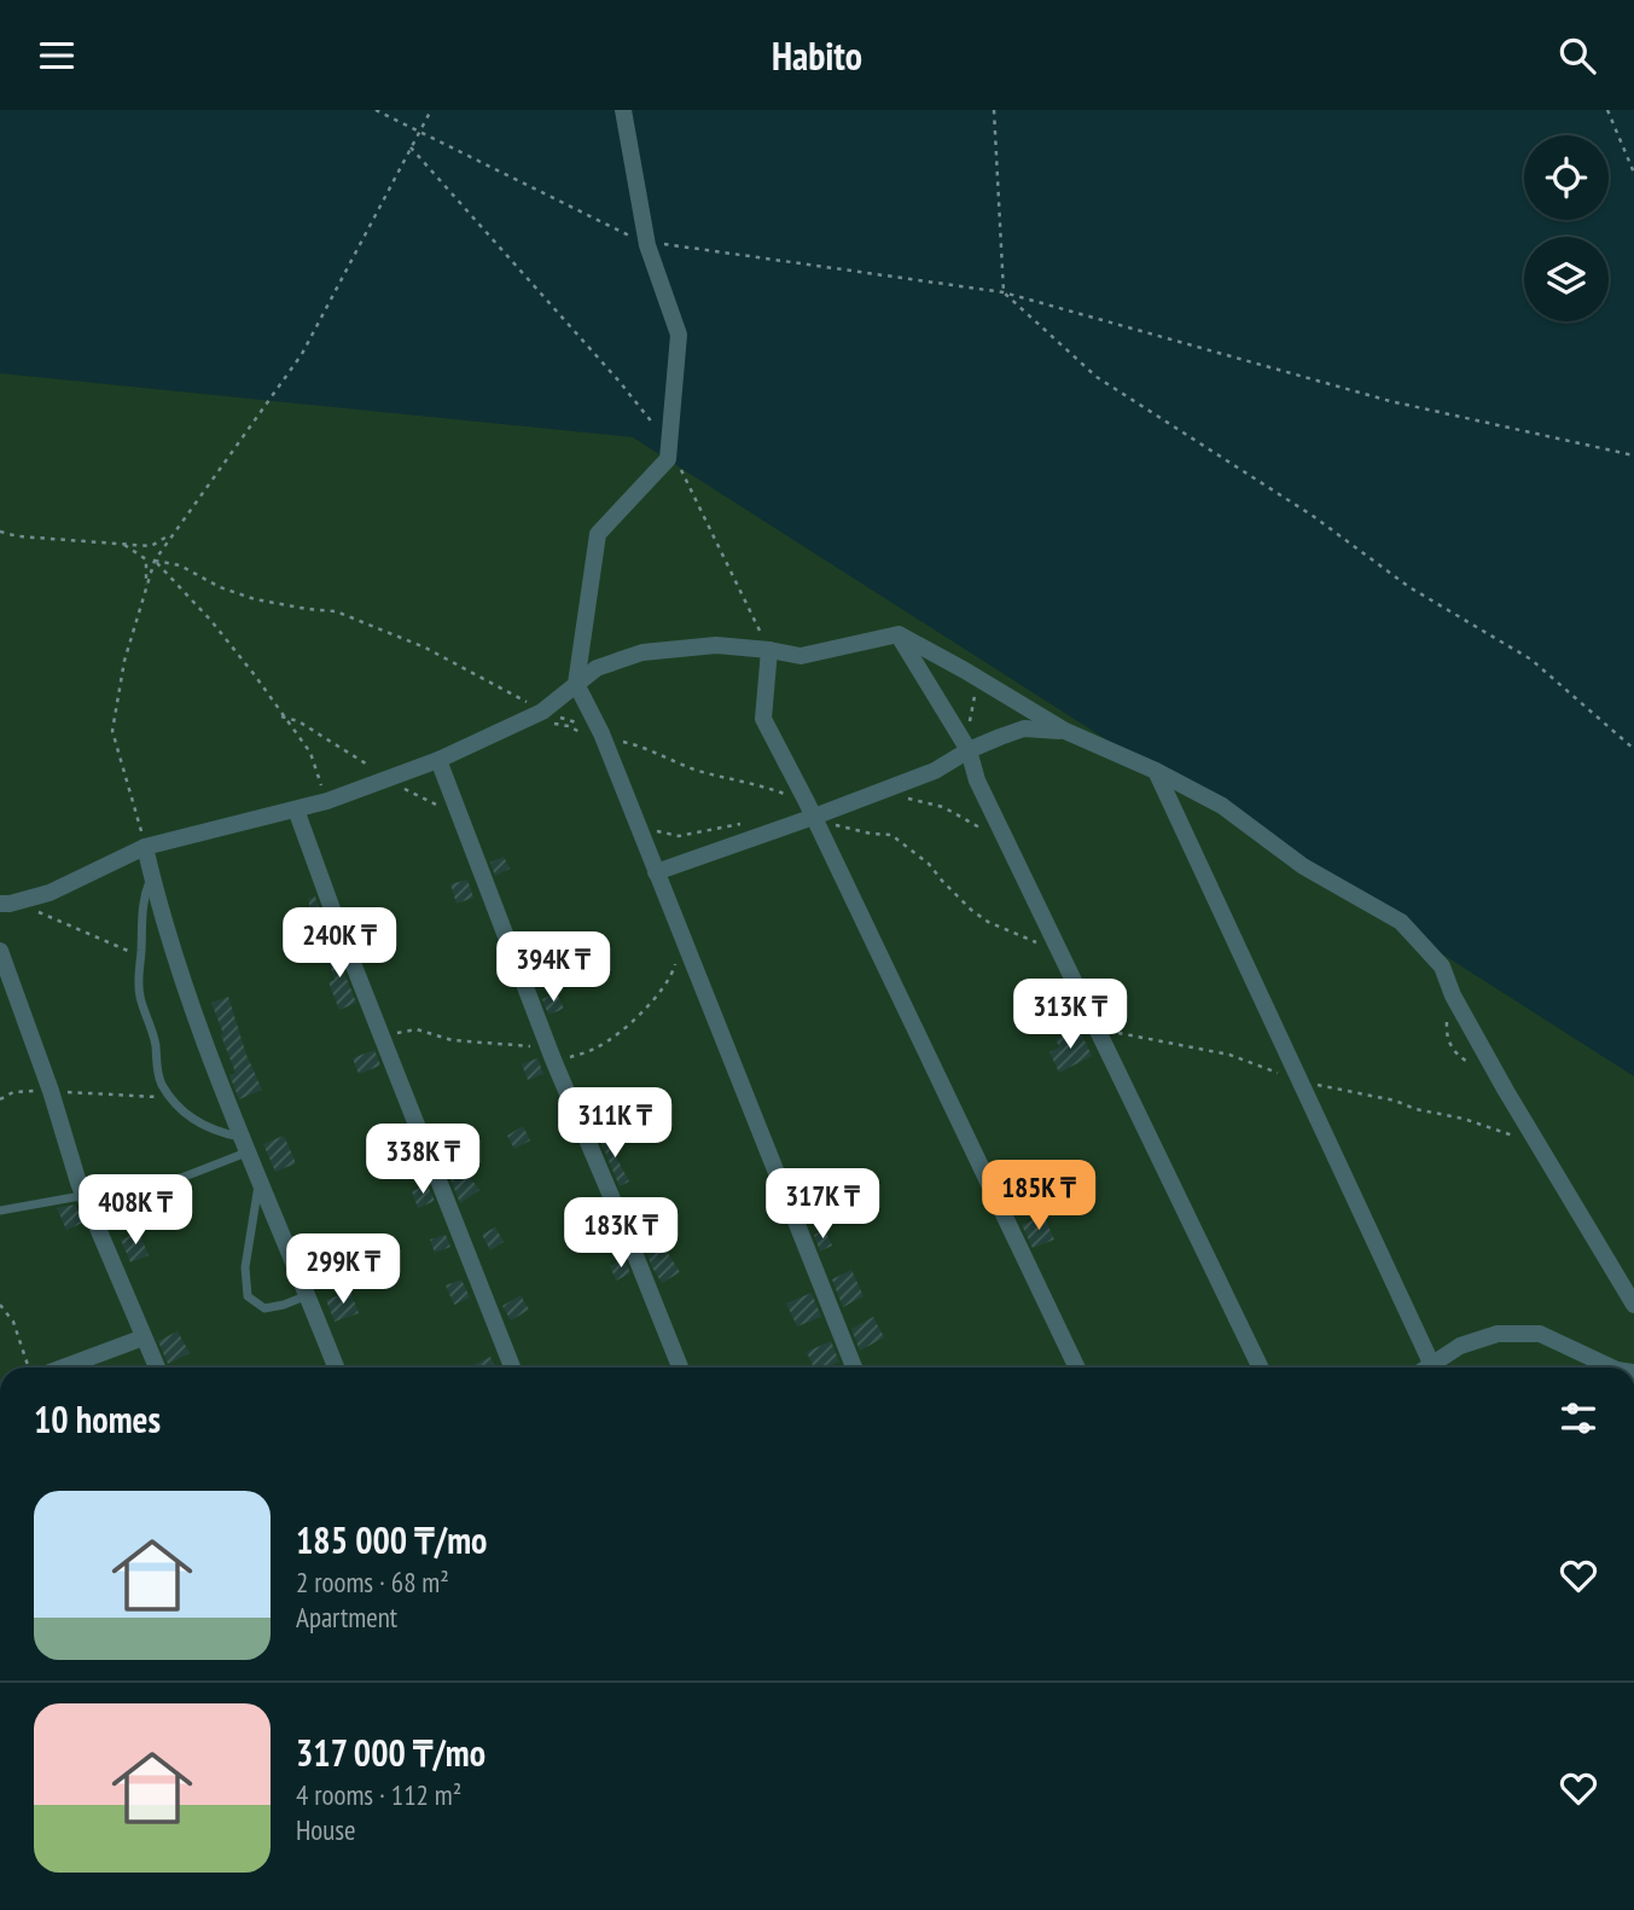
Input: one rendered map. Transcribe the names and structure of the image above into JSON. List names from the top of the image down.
{
  "page": {
    "header": "Habito",
    "price": [
      "240K ₸",
      "394K ₸",
      "313K ₸",
      "311K ₸",
      "338K ₸",
      "185K ₸",
      "317K ₸",
      "408K ₸",
      "183K ₸",
      "299K ₸"
    ],
    "heading": "10 homes",
    "list": [
      {
        "name": "185 000 ₸/mo",
        "note": "2 rooms · 68 m² · Apartment"
      },
      {
        "name": "317 000 ₸/mo",
        "note": "4 rooms · 112 m² · House"
      }
    ]
  }
}
